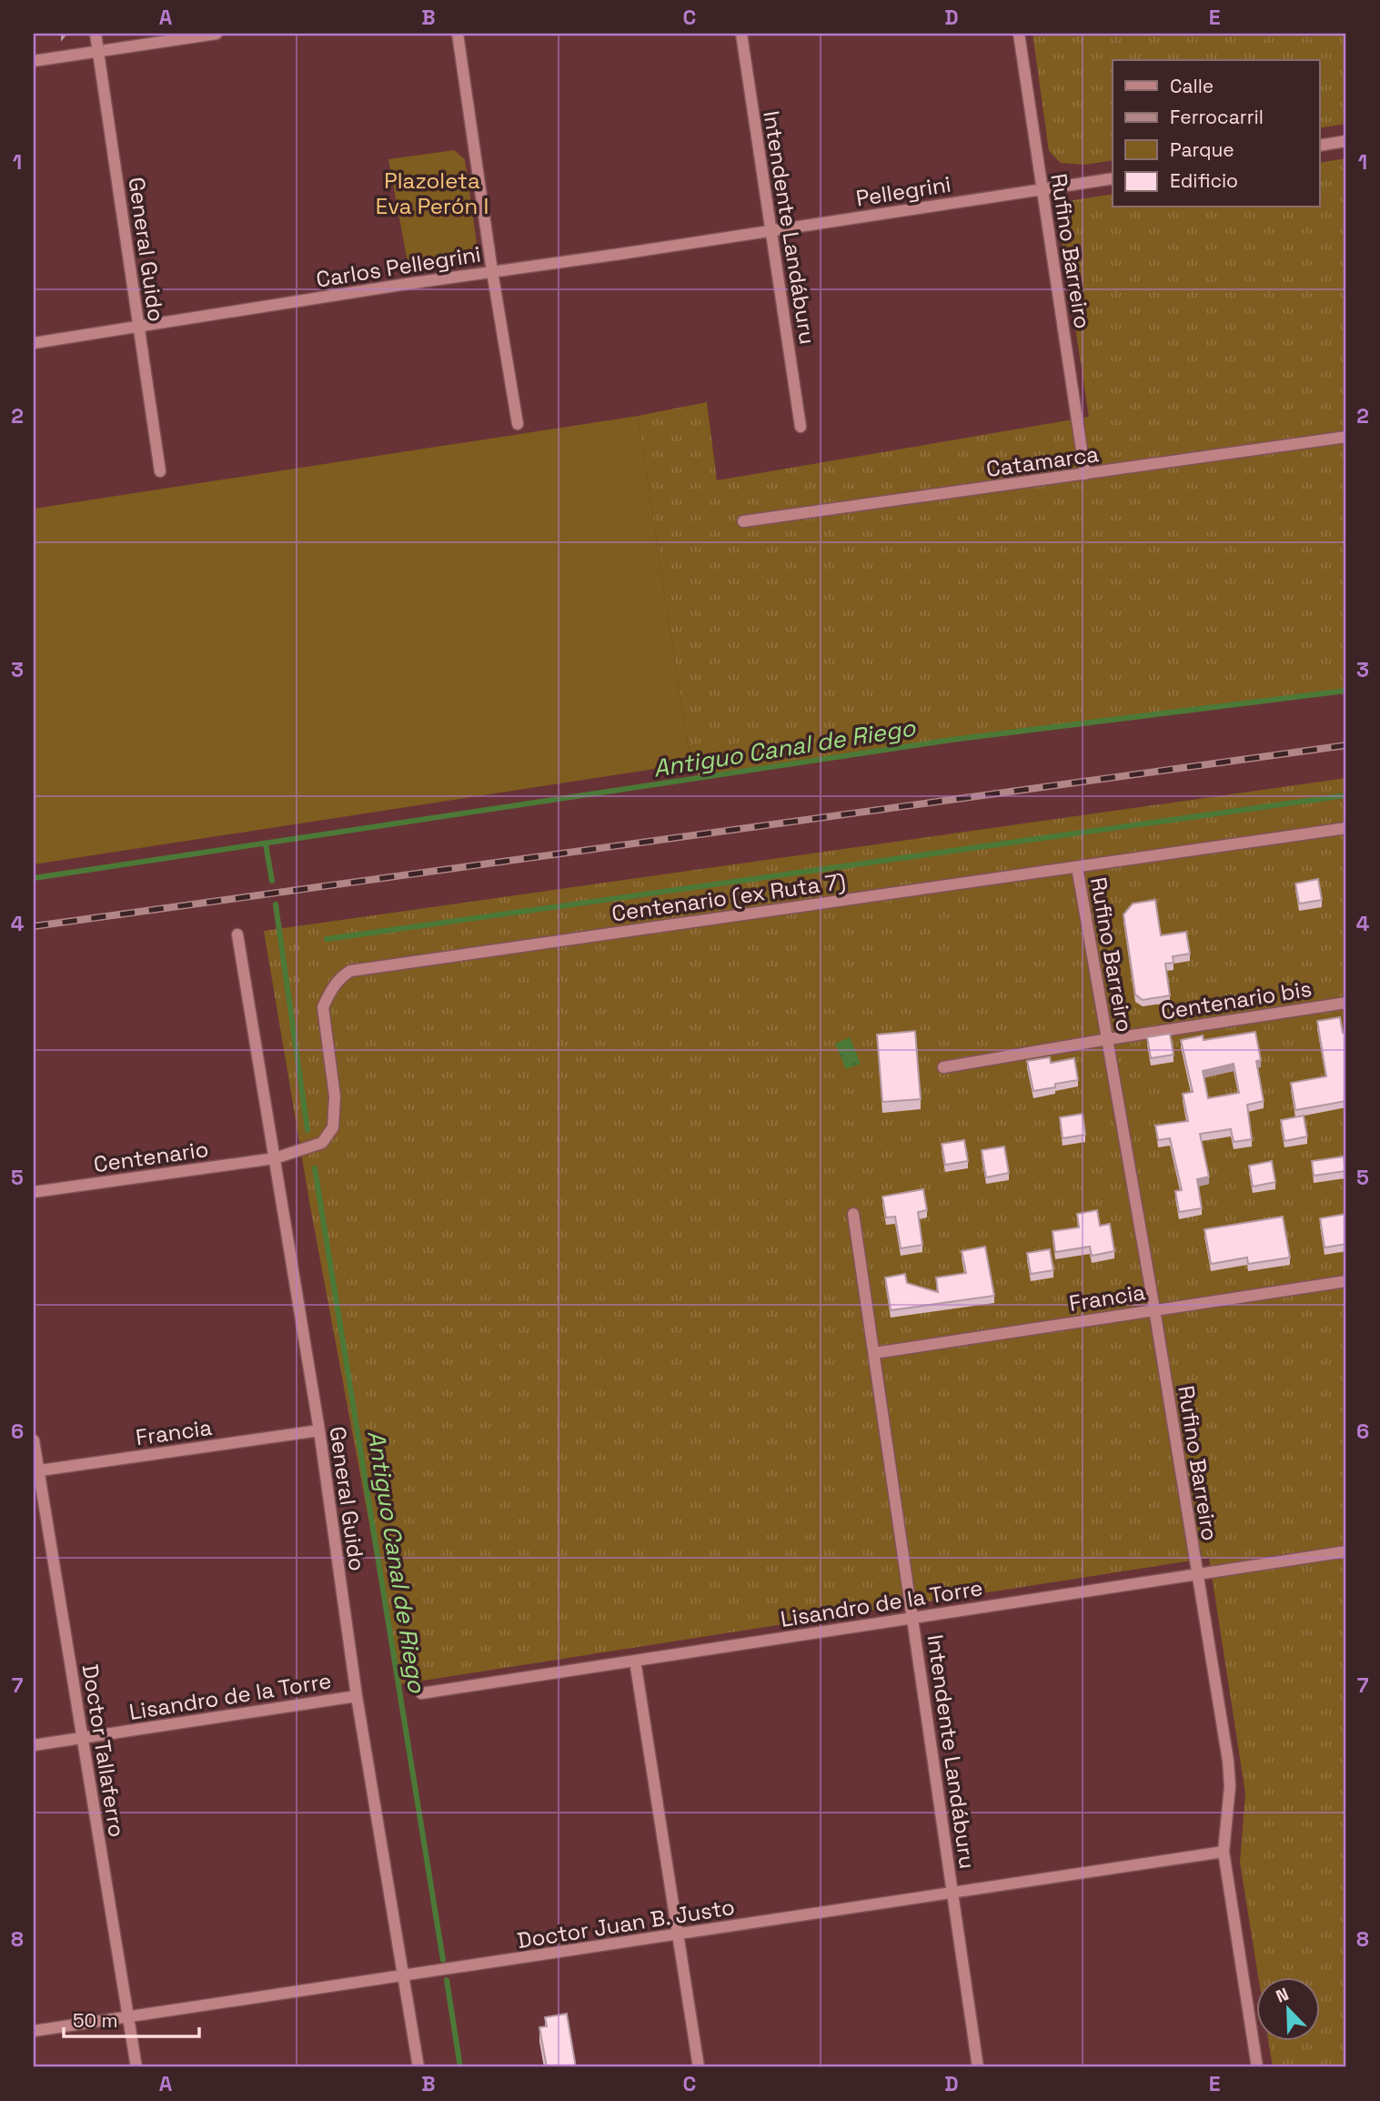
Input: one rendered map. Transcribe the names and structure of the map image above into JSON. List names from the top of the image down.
{
  "streets": {
    "street": [
      "Pellegrini",
      "Intendente Landáburu",
      "General Guido",
      "Rufino Barreiro",
      "Carlos Pellegrini",
      "Catamarca",
      "Centenario (ex Ruta 7)",
      "Centenario bis",
      "Centenario",
      "Francia",
      "Lisandro de la Torre",
      "Doctor Tallaferro",
      "Doctor Juan B. Justo"
    ]
  },
  "crossings": [
    ["Pellegrini", "Intendente Landáburu"],
    ["Pellegrini", "Rufino Barreiro"],
    ["Pellegrini", "Carlos Pellegrini"],
    ["Intendente Landáburu", "Carlos Pellegrini"],
    ["Intendente Landáburu", "Francia"],
    ["Intendente Landáburu", "Lisandro de la Torre"],
    ["Intendente Landáburu", "Doctor Juan B. Justo"],
    ["General Guido", "Carlos Pellegrini"],
    ["General Guido", "Centenario (ex Ruta 7)"],
    ["General Guido", "Centenario"],
    ["General Guido", "Francia"],
    ["General Guido", "Lisandro de la Torre"],
    ["General Guido", "Doctor Juan B. Justo"],
    ["Rufino Barreiro", "Catamarca"],
    ["Rufino Barreiro", "Centenario (ex Ruta 7)"],
    ["Rufino Barreiro", "Centenario bis"],
    ["Rufino Barreiro", "Francia"],
    ["Rufino Barreiro", "Lisandro de la Torre"],
    ["Rufino Barreiro", "Doctor Juan B. Justo"],
    ["Centenario (ex Ruta 7)", "Centenario"],
    ["Francia", "Doctor Tallaferro"],
    ["Lisandro de la Torre", "Doctor Tallaferro"],
    ["Doctor Tallaferro", "Doctor Juan B. Justo"]
  ],
  "water": ["Antiguo Canal de Riego"],
  "parks": ["Plazoleta Eva Perón I"],
  "legend": [
    "Calle",
    "Ferrocarril",
    "Parque",
    "Edificio"
  ],
  "scale_bar": "50 m",
  "north": "top left",
  "grid": {
    "columns": [
      "A",
      "B",
      "C",
      "D",
      "E"
    ],
    "rows": [
      "1",
      "2",
      "3",
      "4",
      "5",
      "6",
      "7",
      "8"
    ]
  }
}
